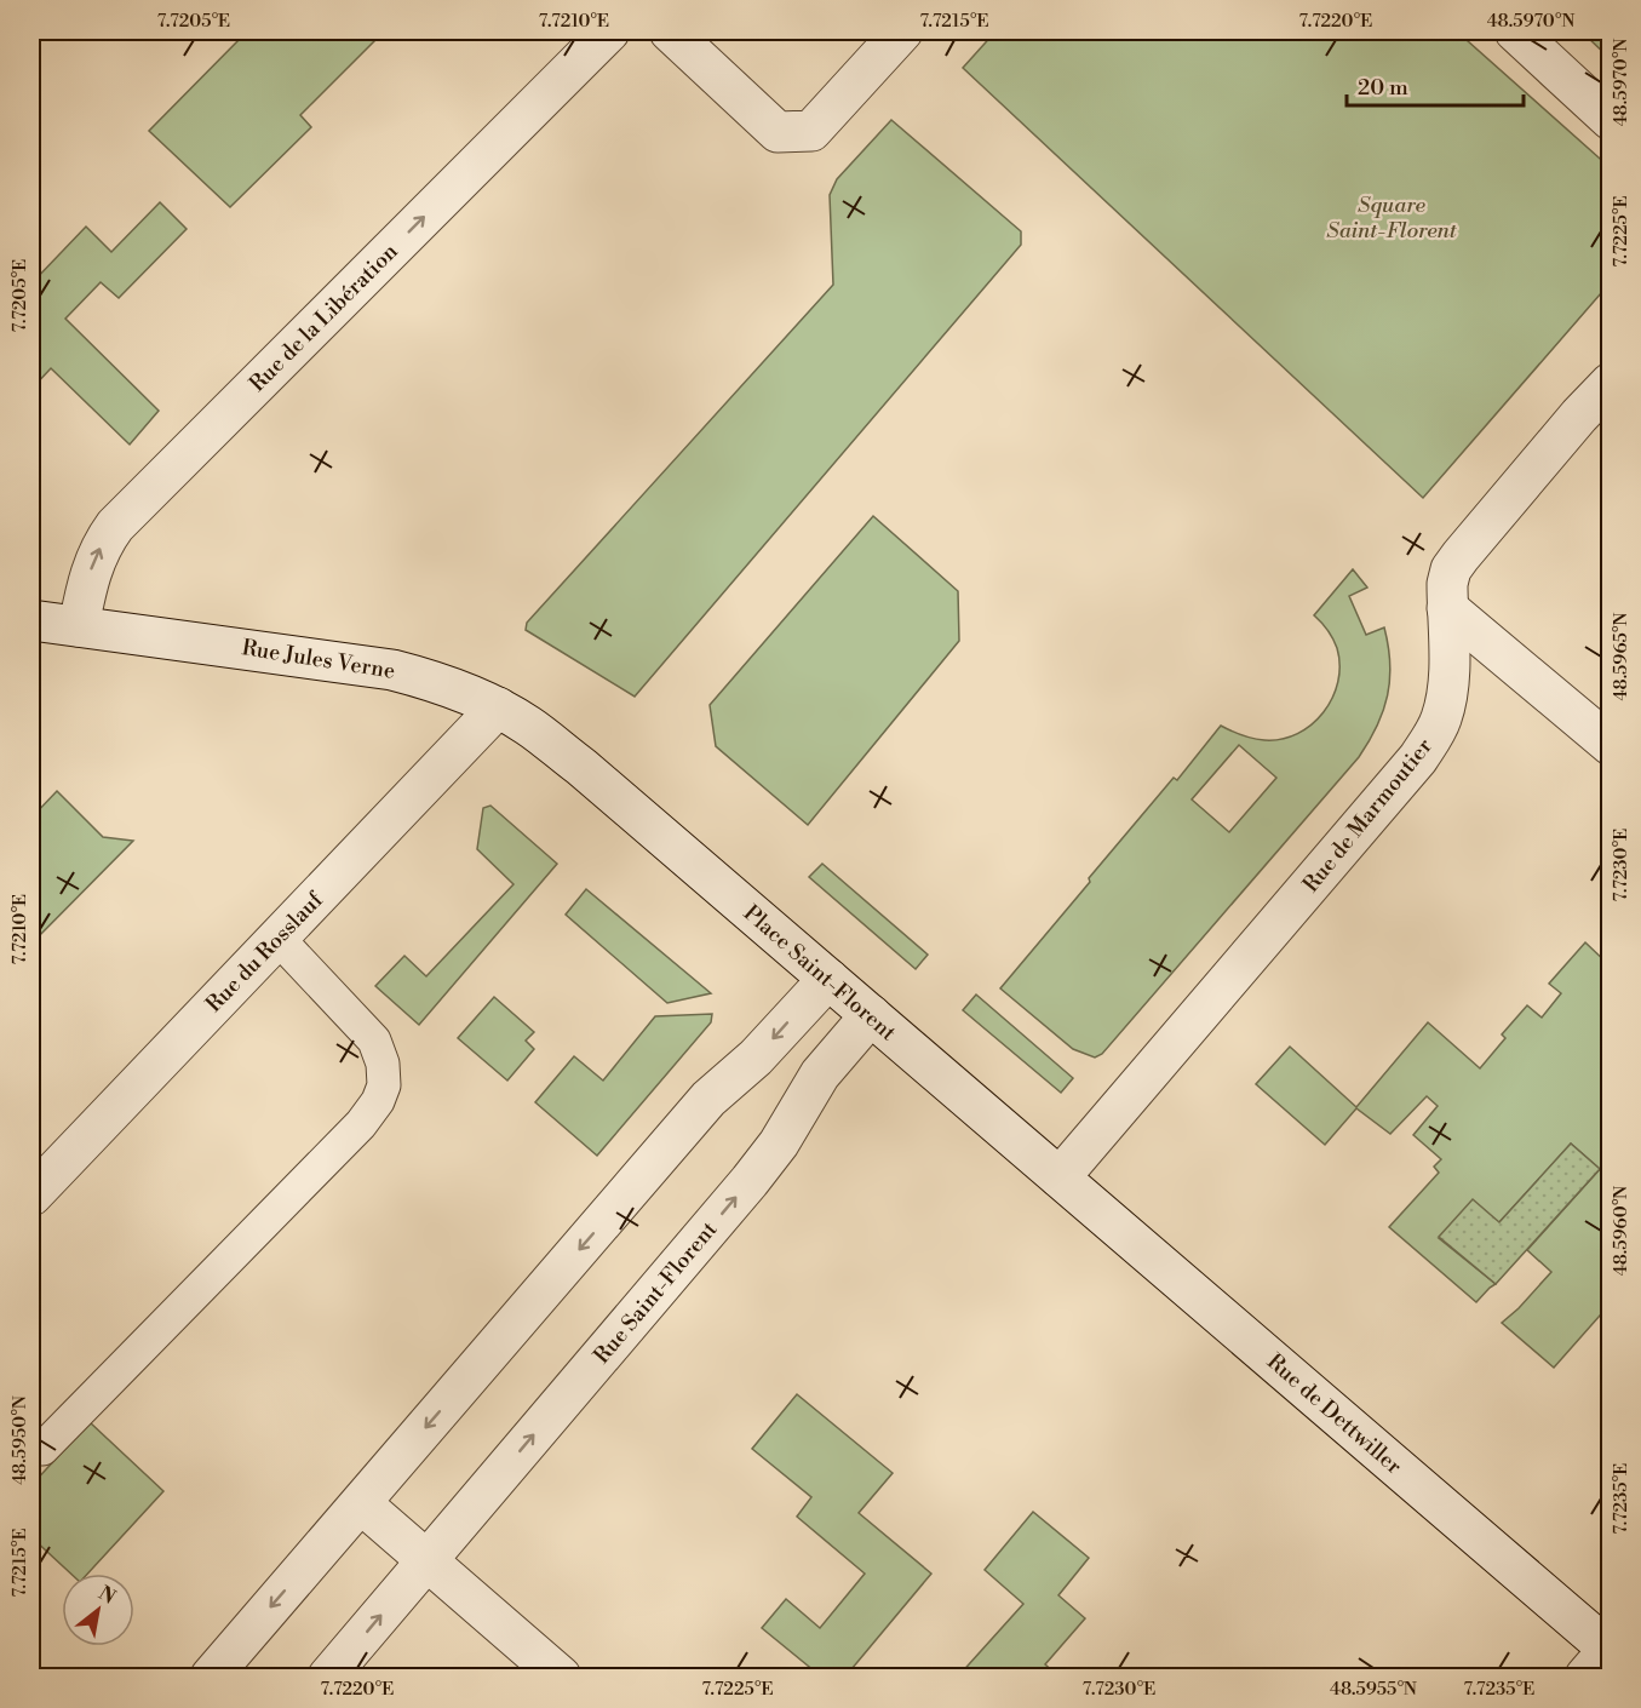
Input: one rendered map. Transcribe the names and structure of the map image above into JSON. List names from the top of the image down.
{
  "streets": {
    "street": [
      "Rue de la Libération",
      "Rue Jules Verne",
      "Rue de Marmoutier",
      "Rue du Rosslauf",
      "Place Saint-Florent",
      "Rue Saint-Florent",
      "Rue de Dettwiller"
    ]
  },
  "crossings": [
    ["Rue de la Libération", "Rue Jules Verne"],
    ["Rue Jules Verne", "Rue du Rosslauf"],
    ["Rue Jules Verne", "Place Saint-Florent"],
    ["Rue de Marmoutier", "Place Saint-Florent"],
    ["Rue de Marmoutier", "Rue de Dettwiller"],
    ["Place Saint-Florent", "Rue Saint-Florent"],
    ["Place Saint-Florent", "Rue de Dettwiller"]
  ],
  "one_way": ["Rue de la Libération"],
  "parks": ["Square Saint-Florent"],
  "scale_bar": "20 m",
  "north": "top right",
  "coordinates": [
    "7.7205°E",
    "7.7210°E",
    "7.7215°E",
    "7.7220°E",
    "48.5970°N",
    "7.7225°E",
    "48.5965°N",
    "7.7230°E",
    "48.5960°N",
    "48.5950°N",
    "7.7235°E",
    "48.5955°N"
  ]
}
